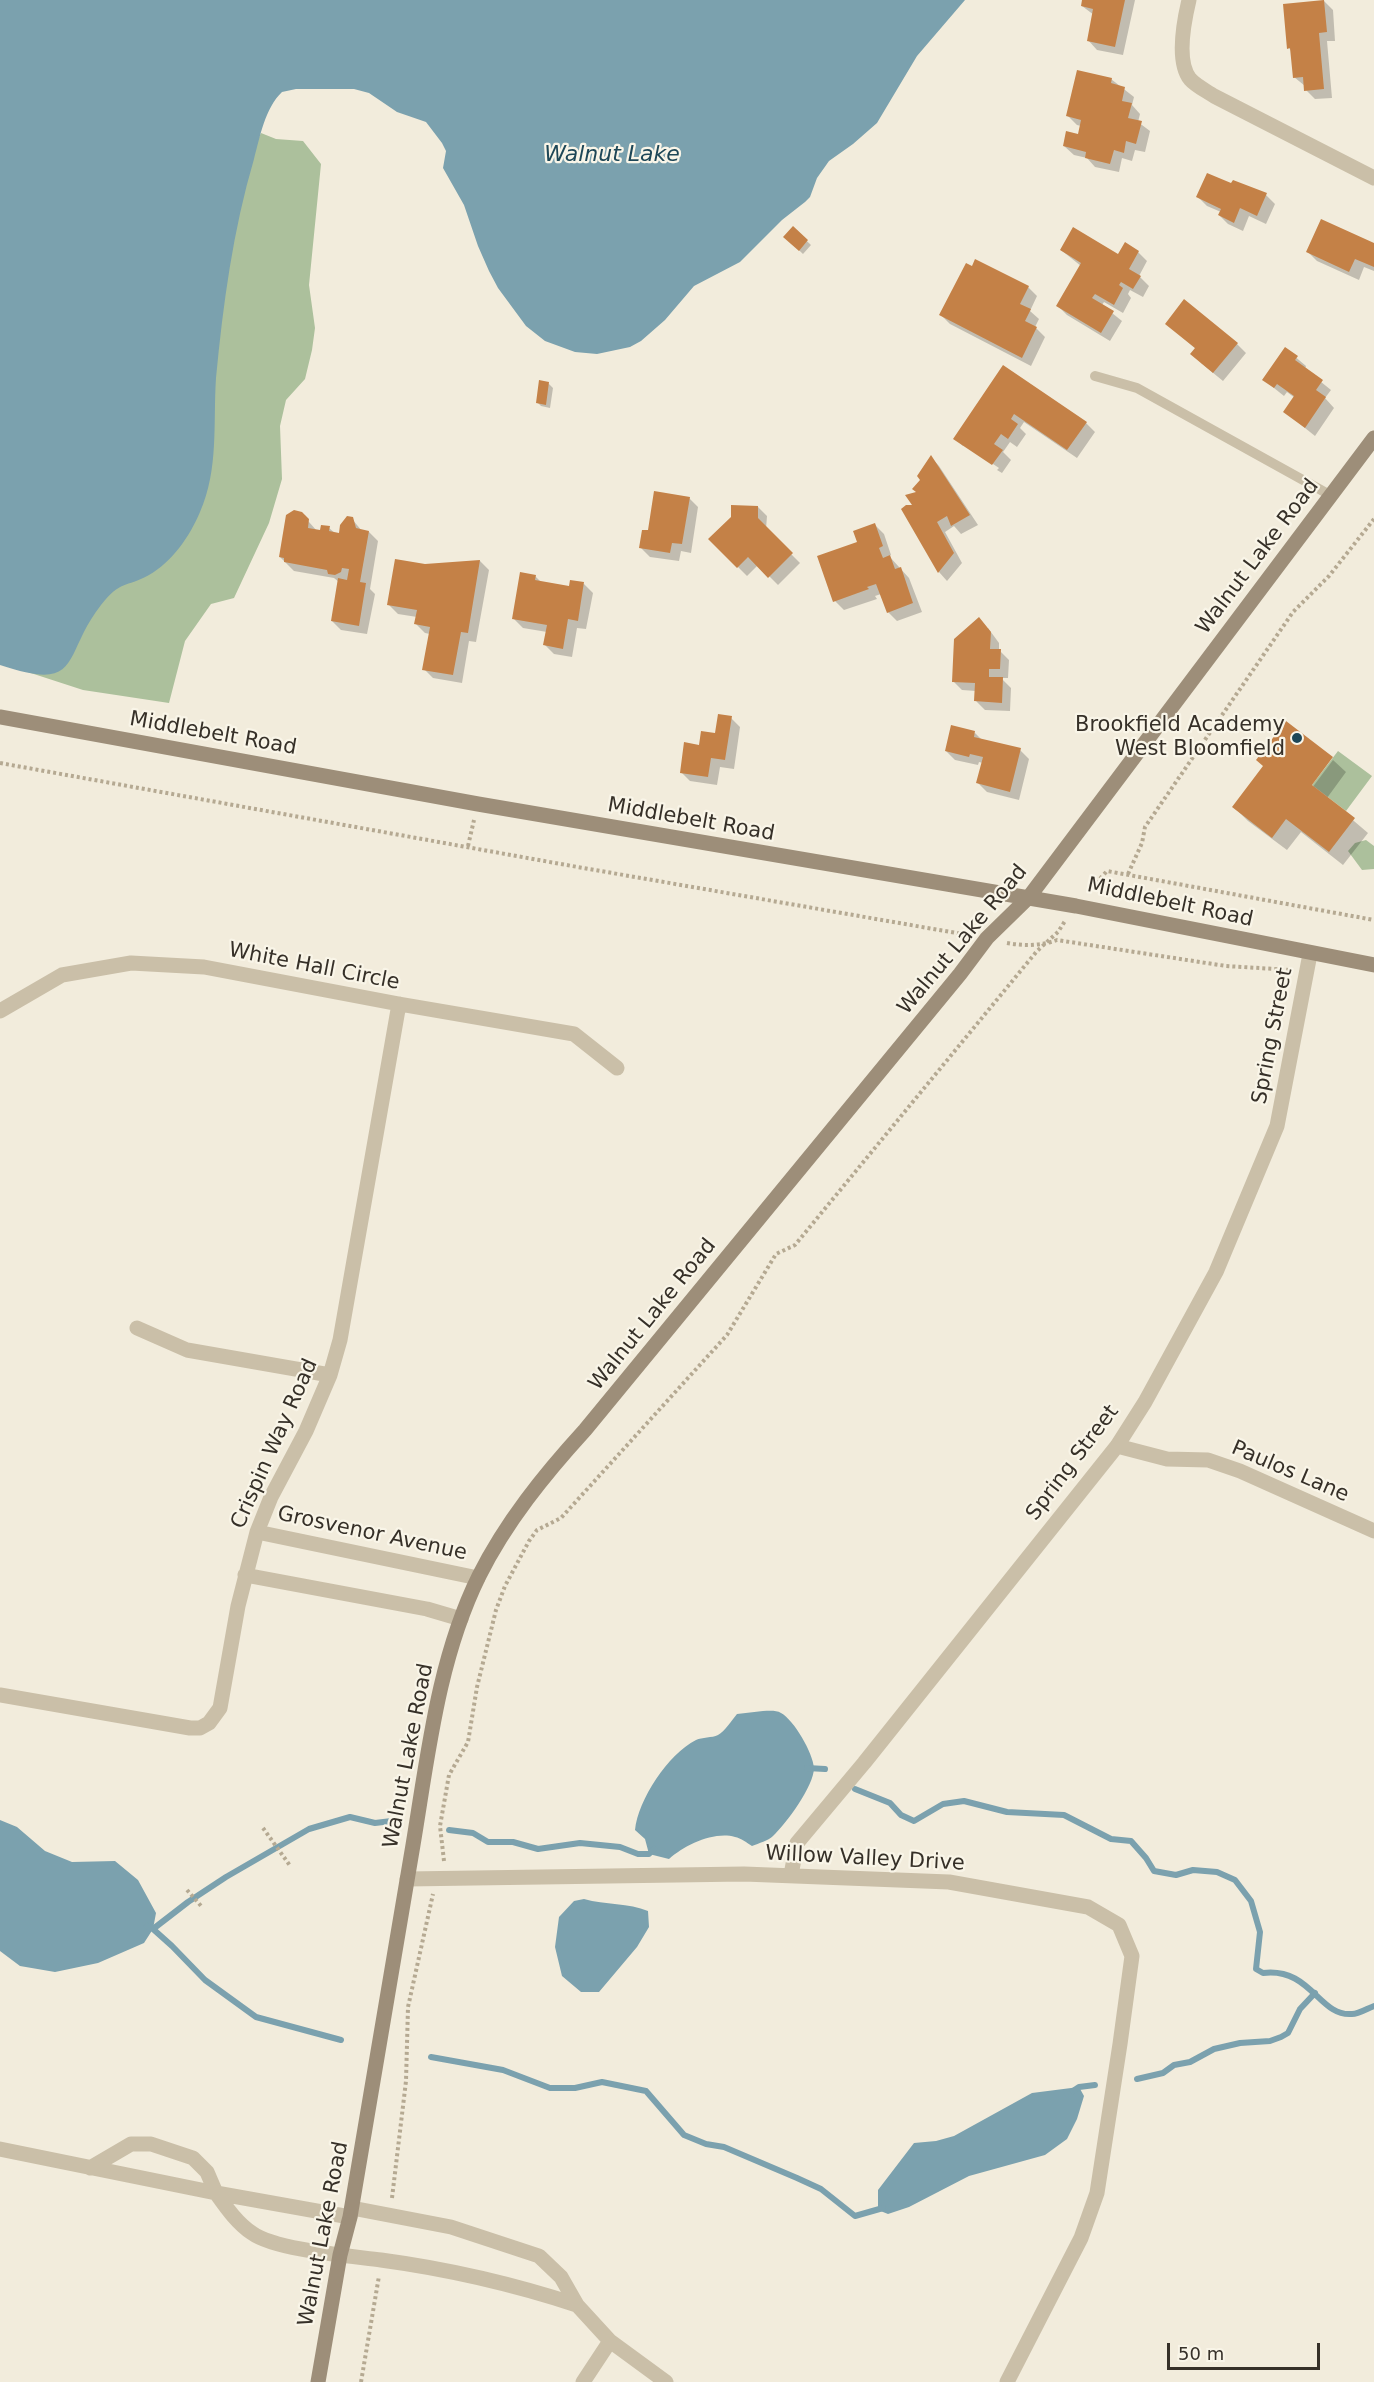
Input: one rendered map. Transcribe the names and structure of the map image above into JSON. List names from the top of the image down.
{
  "streets": {
    "street": [
      "Walnut Lake Road",
      "Middlebelt Road",
      "White Hall Circle",
      "Spring Street",
      "Crispin Way Road",
      "Paulos Lane",
      "Grosvenor Avenue",
      "Willow Valley Drive"
    ]
  },
  "crossings": [
    ["Walnut Lake Road", "Middlebelt Road"],
    ["Walnut Lake Road", "Grosvenor Avenue"],
    ["Walnut Lake Road", "Willow Valley Drive"],
    ["Middlebelt Road", "Spring Street"],
    ["White Hall Circle", "Crispin Way Road"],
    ["Spring Street", "Paulos Lane"],
    ["Spring Street", "Willow Valley Drive"],
    ["Crispin Way Road", "Grosvenor Avenue"]
  ],
  "water": ["Walnut Lake"],
  "places": ["Brookfield Academy West Bloomfield"],
  "scale_bar": "50 m"
}
